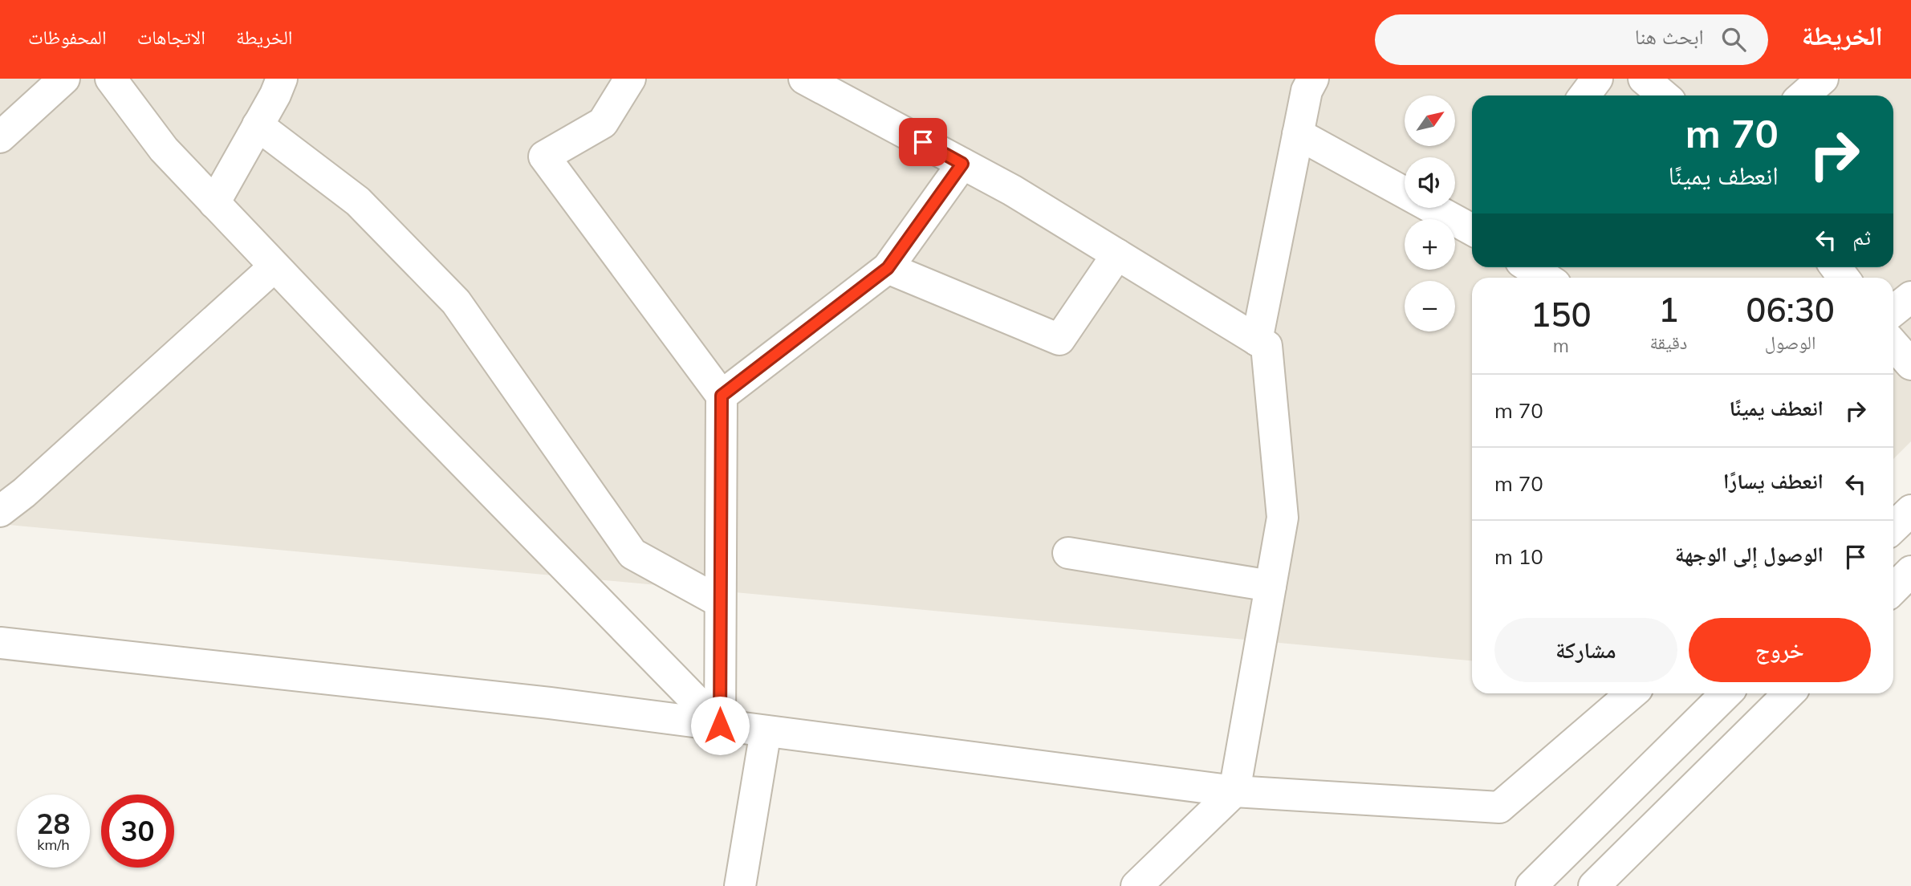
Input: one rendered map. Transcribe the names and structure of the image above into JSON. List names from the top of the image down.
{
  "north": "top right",
  "page": {
    "header": "الخريطة",
    "search": "ابحث هنا",
    "nav": ["الخريطة", "الاتجاهات", "المحفوظات"],
    "map_buttons": ["+", "−"],
    "turn": ["70 m", "انعطف يمينًا"],
    "then": "ثم",
    "eta": [
      "06:30",
      "الوصول",
      "1",
      "دقيقة",
      "150",
      "m"
    ],
    "list": [
      {
        "name": "انعطف يمينًا",
        "value": "70 m"
      },
      {
        "name": "انعطف يسارًا",
        "value": "70 m"
      },
      {
        "name": "الوصول إلى الوجهة",
        "value": "10 m"
      }
    ],
    "buttons": ["خروج", "مشاركة"],
    "speed": "28 km/h",
    "limit": "30"
  }
}
